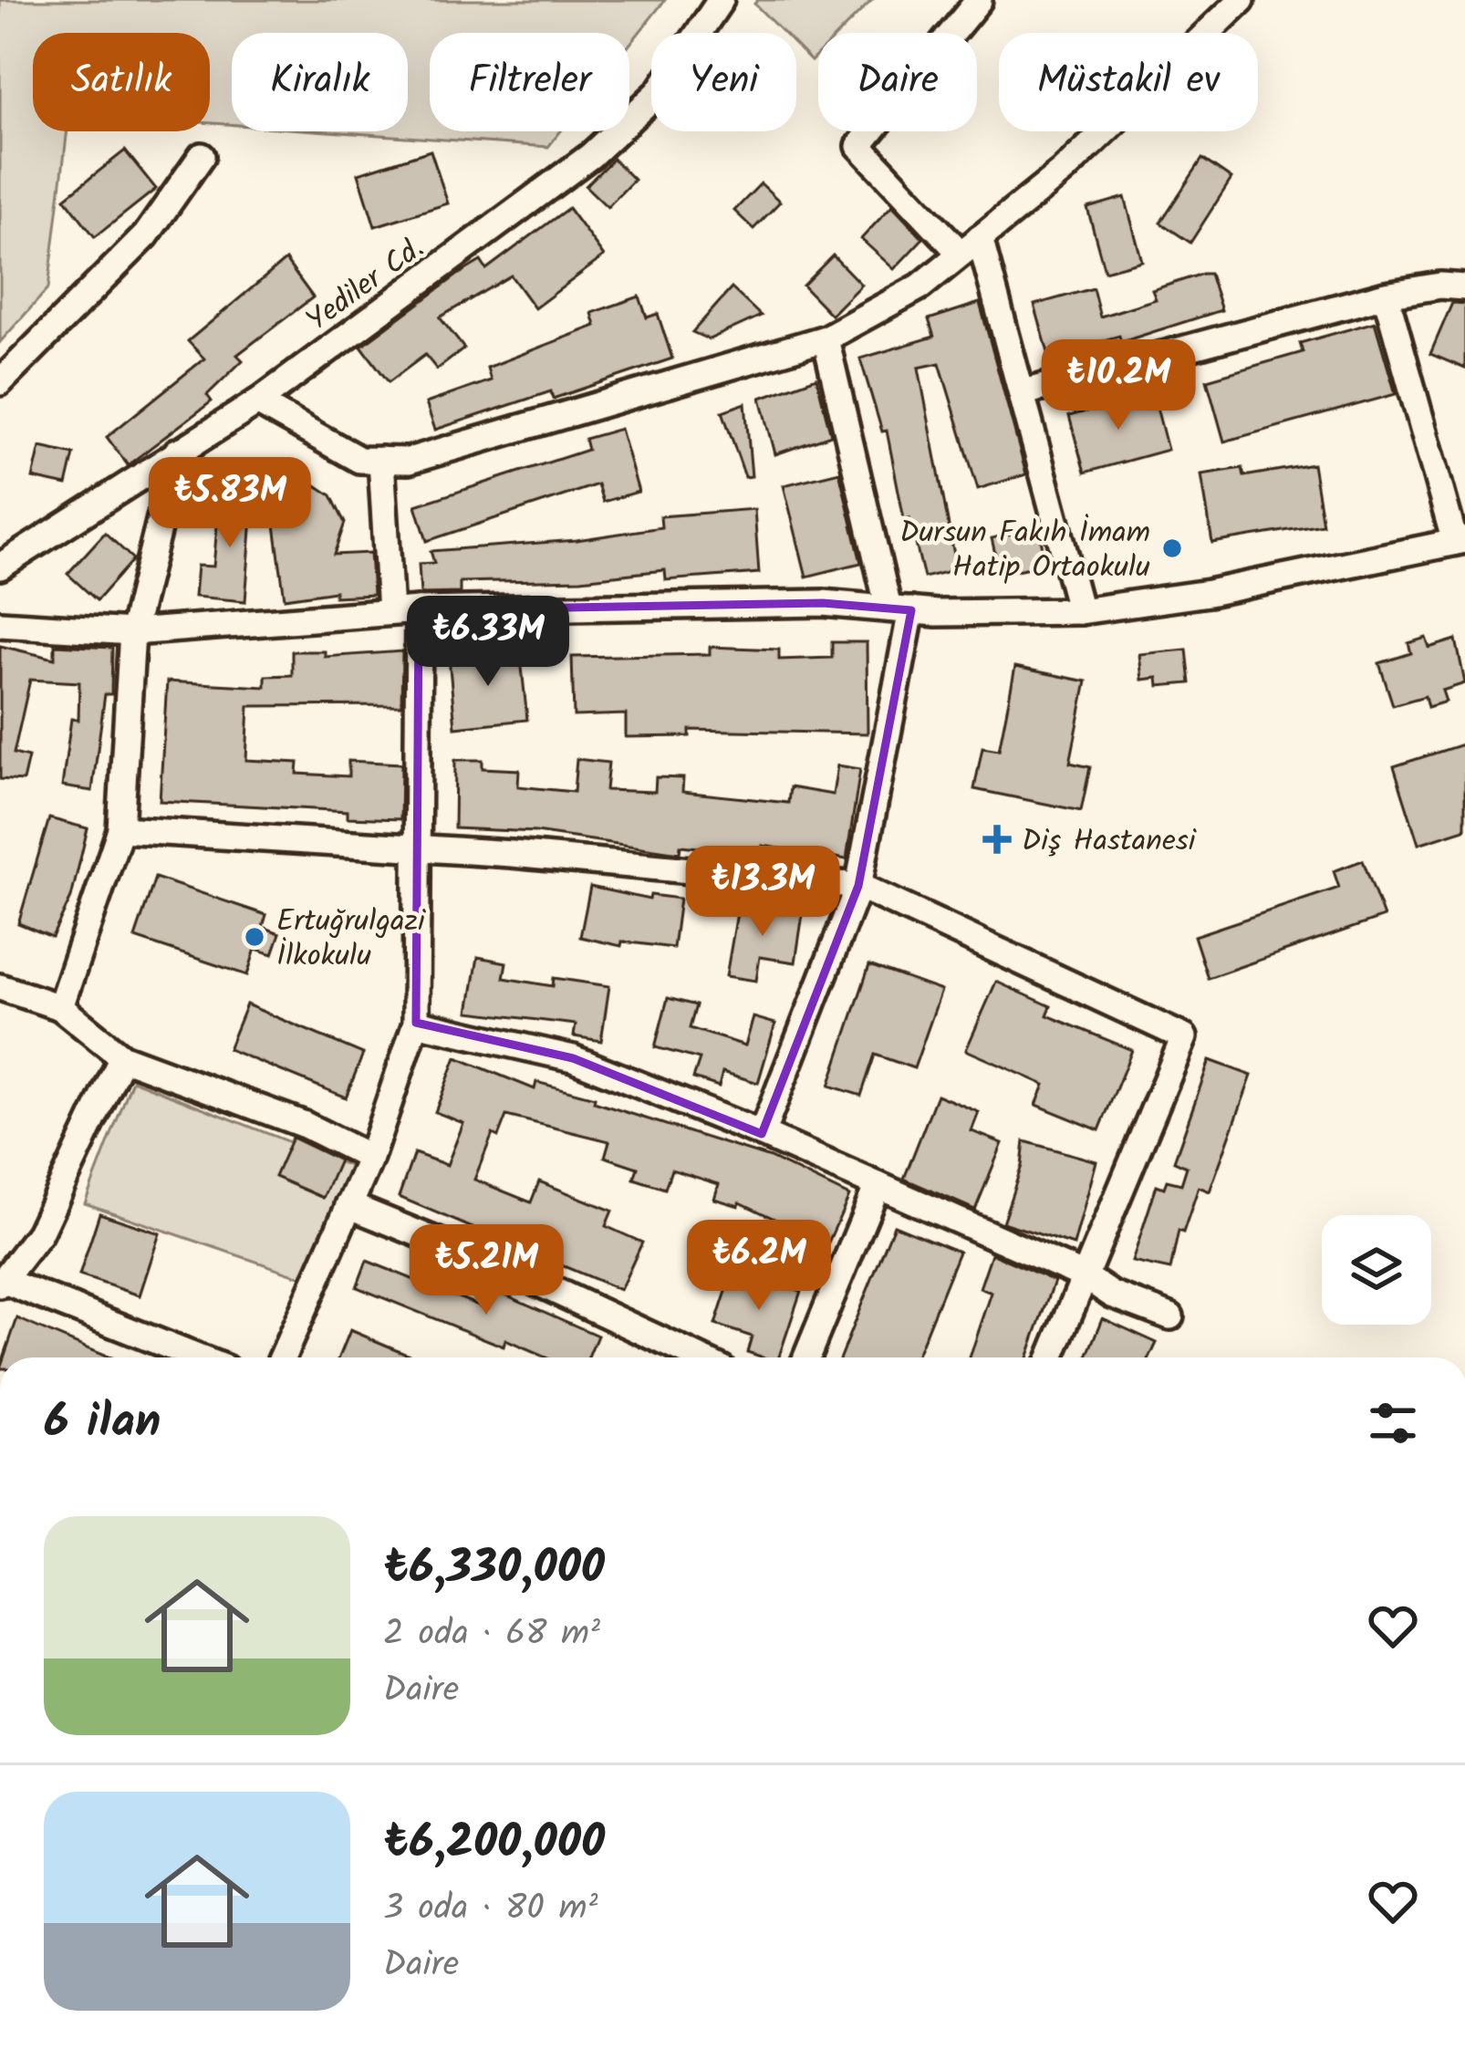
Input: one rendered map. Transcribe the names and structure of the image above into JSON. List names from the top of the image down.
{
  "streets": {
    "street": ["Yediler Cd."]
  },
  "places": {
    "other": ["Dursun Fakıh İmam Hatip Ortaokulu", "Ertuğrulgazi İlkokulu"],
    "health": ["Diş Hastanesi"]
  },
  "page": {
    "chip": [
      "Satılık",
      "Kiralık",
      "Filtreler",
      "Yeni",
      "Daire",
      "Müstakil ev"
    ],
    "price": [
      "₺10.2M",
      "₺5.83M",
      "₺6.33M",
      "₺13.3M",
      "₺6.2M",
      "₺5.21M"
    ],
    "heading": "6 ilan",
    "list": [
      {
        "name": "₺6,330,000",
        "note": "2 oda · 68 m² · Daire"
      },
      {
        "name": "₺6,200,000",
        "note": "3 oda · 80 m² · Daire"
      }
    ]
  }
}
